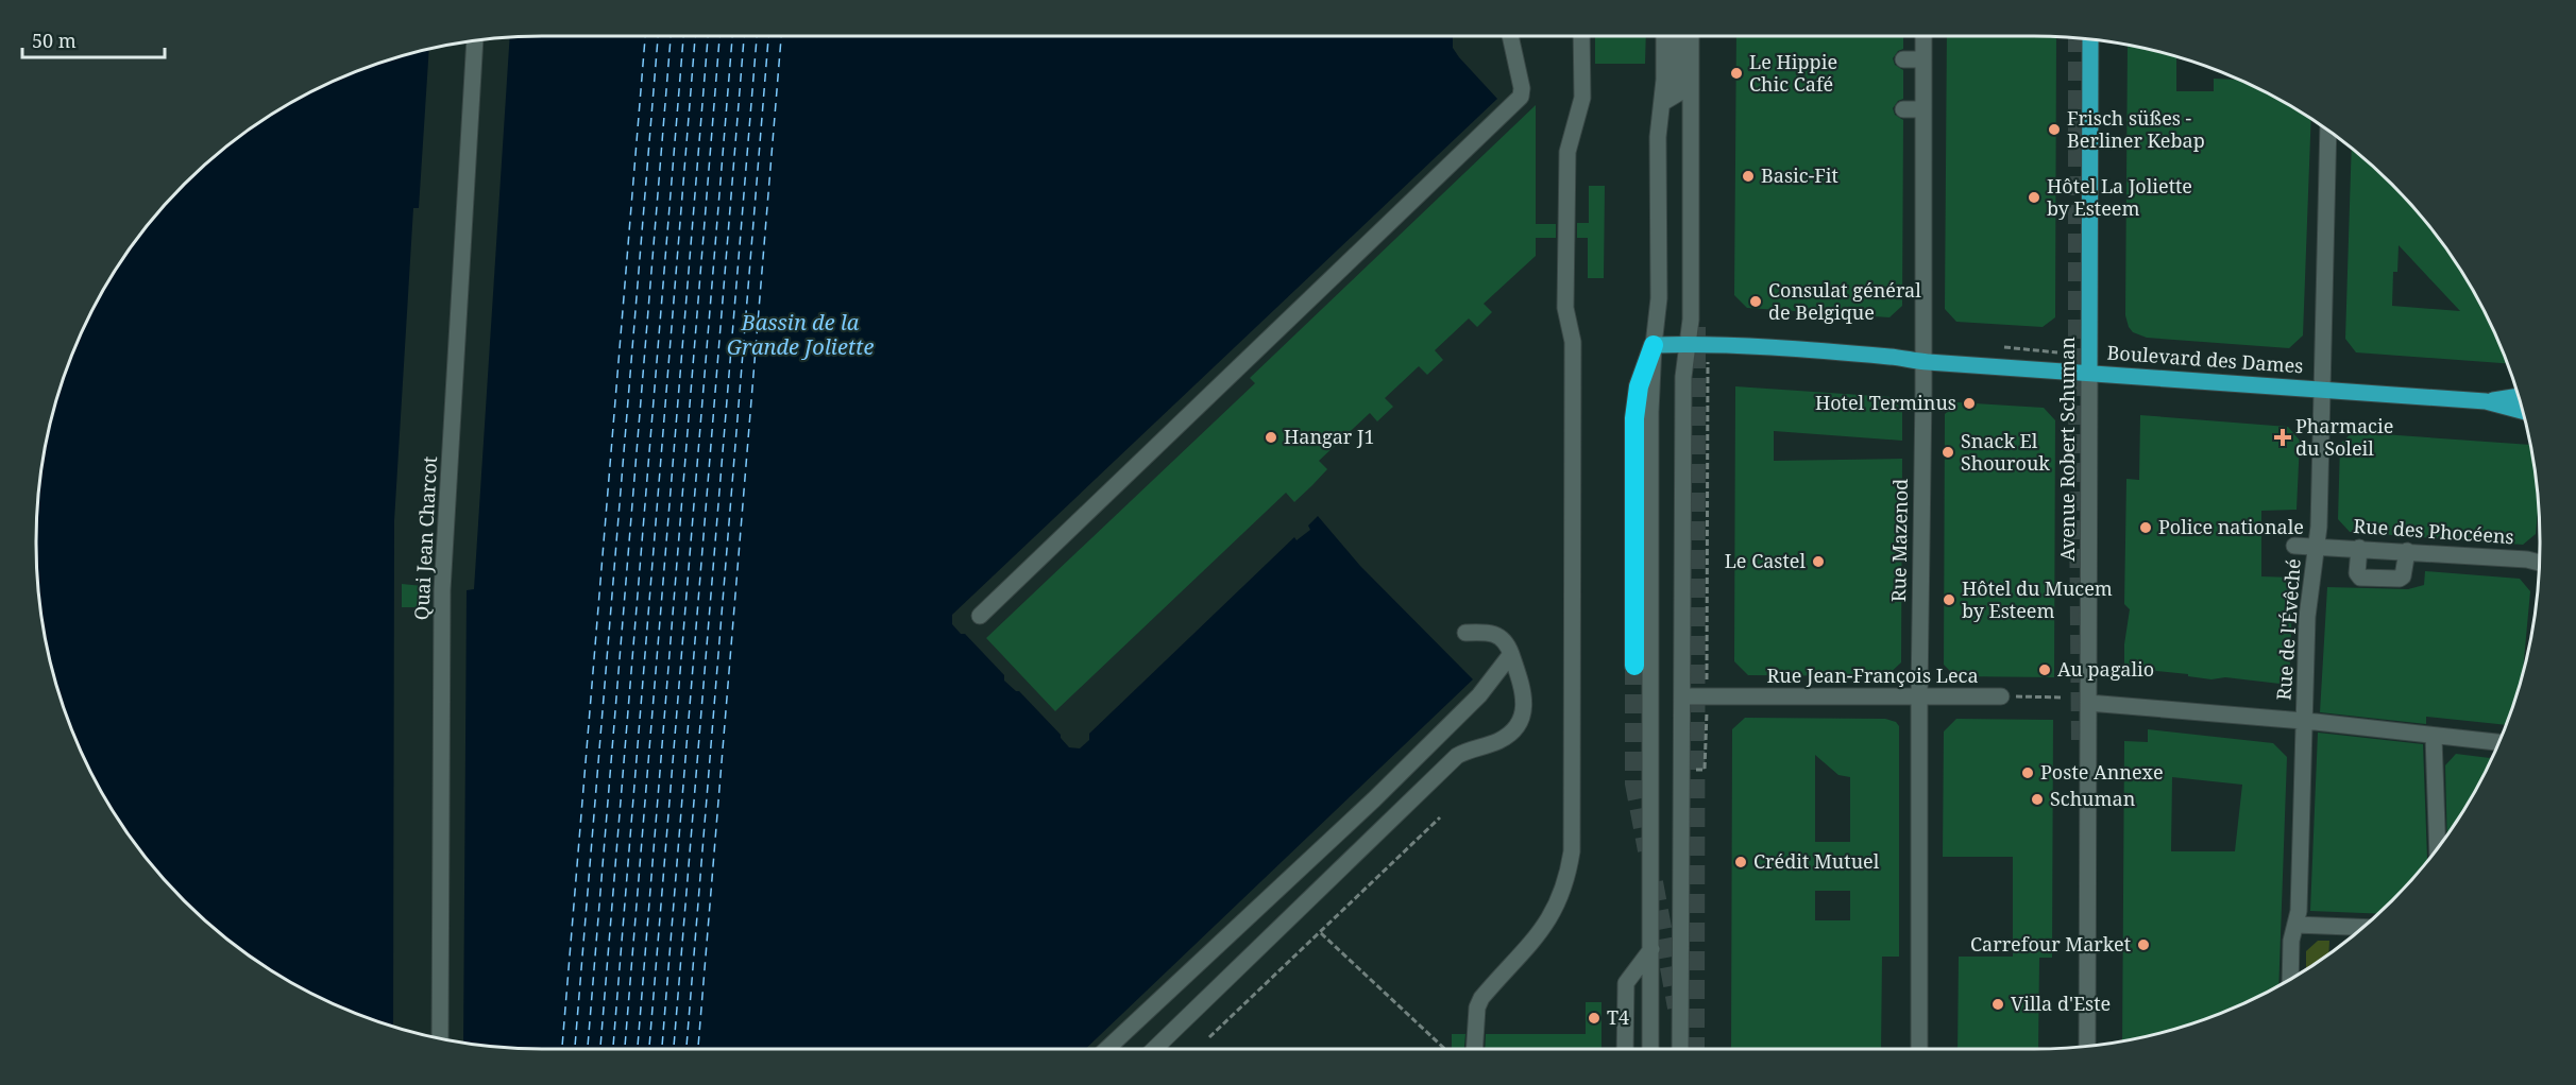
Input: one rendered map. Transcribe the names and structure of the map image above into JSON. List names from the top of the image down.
{
  "streets": {
    "main road": ["Boulevard des Dames", "Avenue Robert Schuman"],
    "street": [
      "Rue des Phocéens",
      "Quai Jean Charcot",
      "Rue Mazenod",
      "Rue de l'Évêché",
      "Rue Jean-François Leca"
    ]
  },
  "crossings": [
    ["Boulevard des Dames", "Avenue Robert Schuman"],
    ["Boulevard des Dames", "Rue Mazenod"],
    ["Boulevard des Dames", "Rue de l'Évêché"],
    ["Rue des Phocéens", "Rue de l'Évêché"],
    ["Rue Mazenod", "Rue Jean-François Leca"]
  ],
  "water": ["Bassin de la Grande Joliette"],
  "places": {
    "other": [
      "Le Hippie Chic Café",
      "Frisch süßes - Berliner Kebap",
      "Basic-Fit",
      "Hôtel La Joliette by Esteem",
      "Consulat général de Belgique",
      "Hotel Terminus",
      "Hangar J1",
      "Snack El Shourouk",
      "Police nationale",
      "Le Castel",
      "Hôtel du Mucem by Esteem",
      "Au pagalio",
      "Poste Annexe",
      "Schuman",
      "Crédit Mutuel",
      "Carrefour Market",
      "Villa d'Este",
      "T4"
    ],
    "health": ["Pharmacie du Soleil"]
  },
  "scale_bar": "50 m"
}
